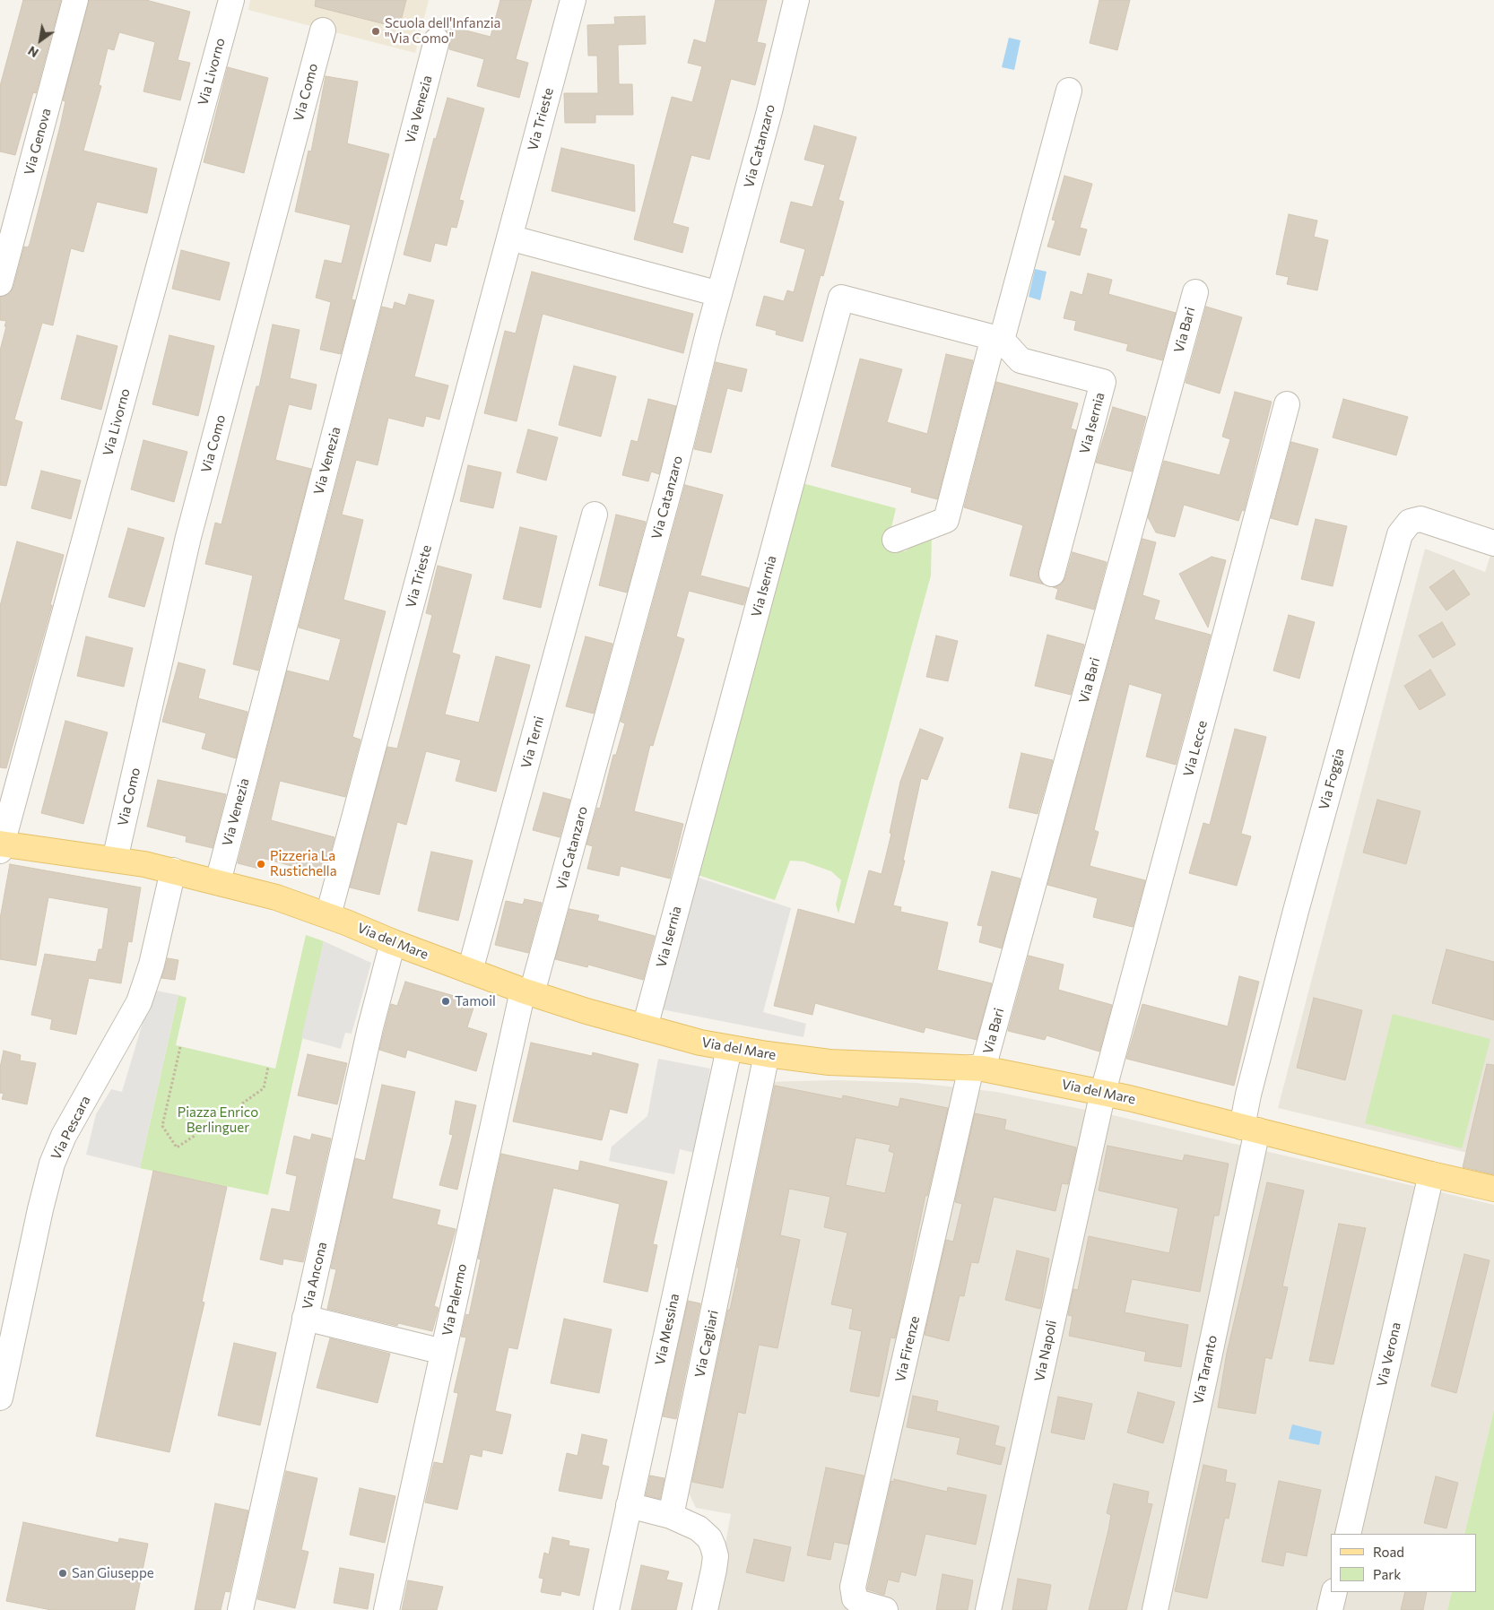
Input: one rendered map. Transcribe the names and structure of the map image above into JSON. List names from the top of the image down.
{
  "streets": {
    "main road": ["Via del Mare"],
    "street": [
      "Via Livorno",
      "Via Como",
      "Via Venezia",
      "Via Trieste",
      "Via Genova",
      "Via Catanzaro",
      "Via Bari",
      "Via Isernia",
      "Via Terni",
      "Via Lecce",
      "Via Foggia",
      "Via Pescara",
      "Via Ancona",
      "Via Palermo",
      "Via Messina",
      "Via Cagliari",
      "Via Firenze",
      "Via Napoli",
      "Via Verona",
      "Via Taranto"
    ]
  },
  "crossings": [
    ["Via Livorno", "Via del Mare"],
    ["Via Como", "Via del Mare"],
    ["Via Venezia", "Via del Mare"],
    ["Via Trieste", "Via del Mare"],
    ["Via Catanzaro", "Via del Mare"],
    ["Via Catanzaro", "Via Palermo"],
    ["Via Bari", "Via del Mare"],
    ["Via Bari", "Via Firenze"],
    ["Via Isernia", "Via del Mare"],
    ["Via Terni", "Via del Mare"],
    ["Via Lecce", "Via del Mare"],
    ["Via Lecce", "Via Napoli"],
    ["Via Foggia", "Via del Mare"],
    ["Via Foggia", "Via Taranto"],
    ["Via del Mare", "Via Pescara"],
    ["Via del Mare", "Via Ancona"],
    ["Via del Mare", "Via Palermo"],
    ["Via del Mare", "Via Messina"],
    ["Via del Mare", "Via Cagliari"],
    ["Via del Mare", "Via Firenze"],
    ["Via del Mare", "Via Napoli"],
    ["Via del Mare", "Via Verona"],
    ["Via del Mare", "Via Taranto"]
  ],
  "parks": ["Piazza Enrico Berlinguer"],
  "places": [
    "Scuola dell'Infanzia \"Via Como\"",
    "Pizzeria La Rustichella",
    "Tamoil",
    "San Giuseppe"
  ],
  "legend": ["Road", "Park"],
  "north": "bottom left"
}
